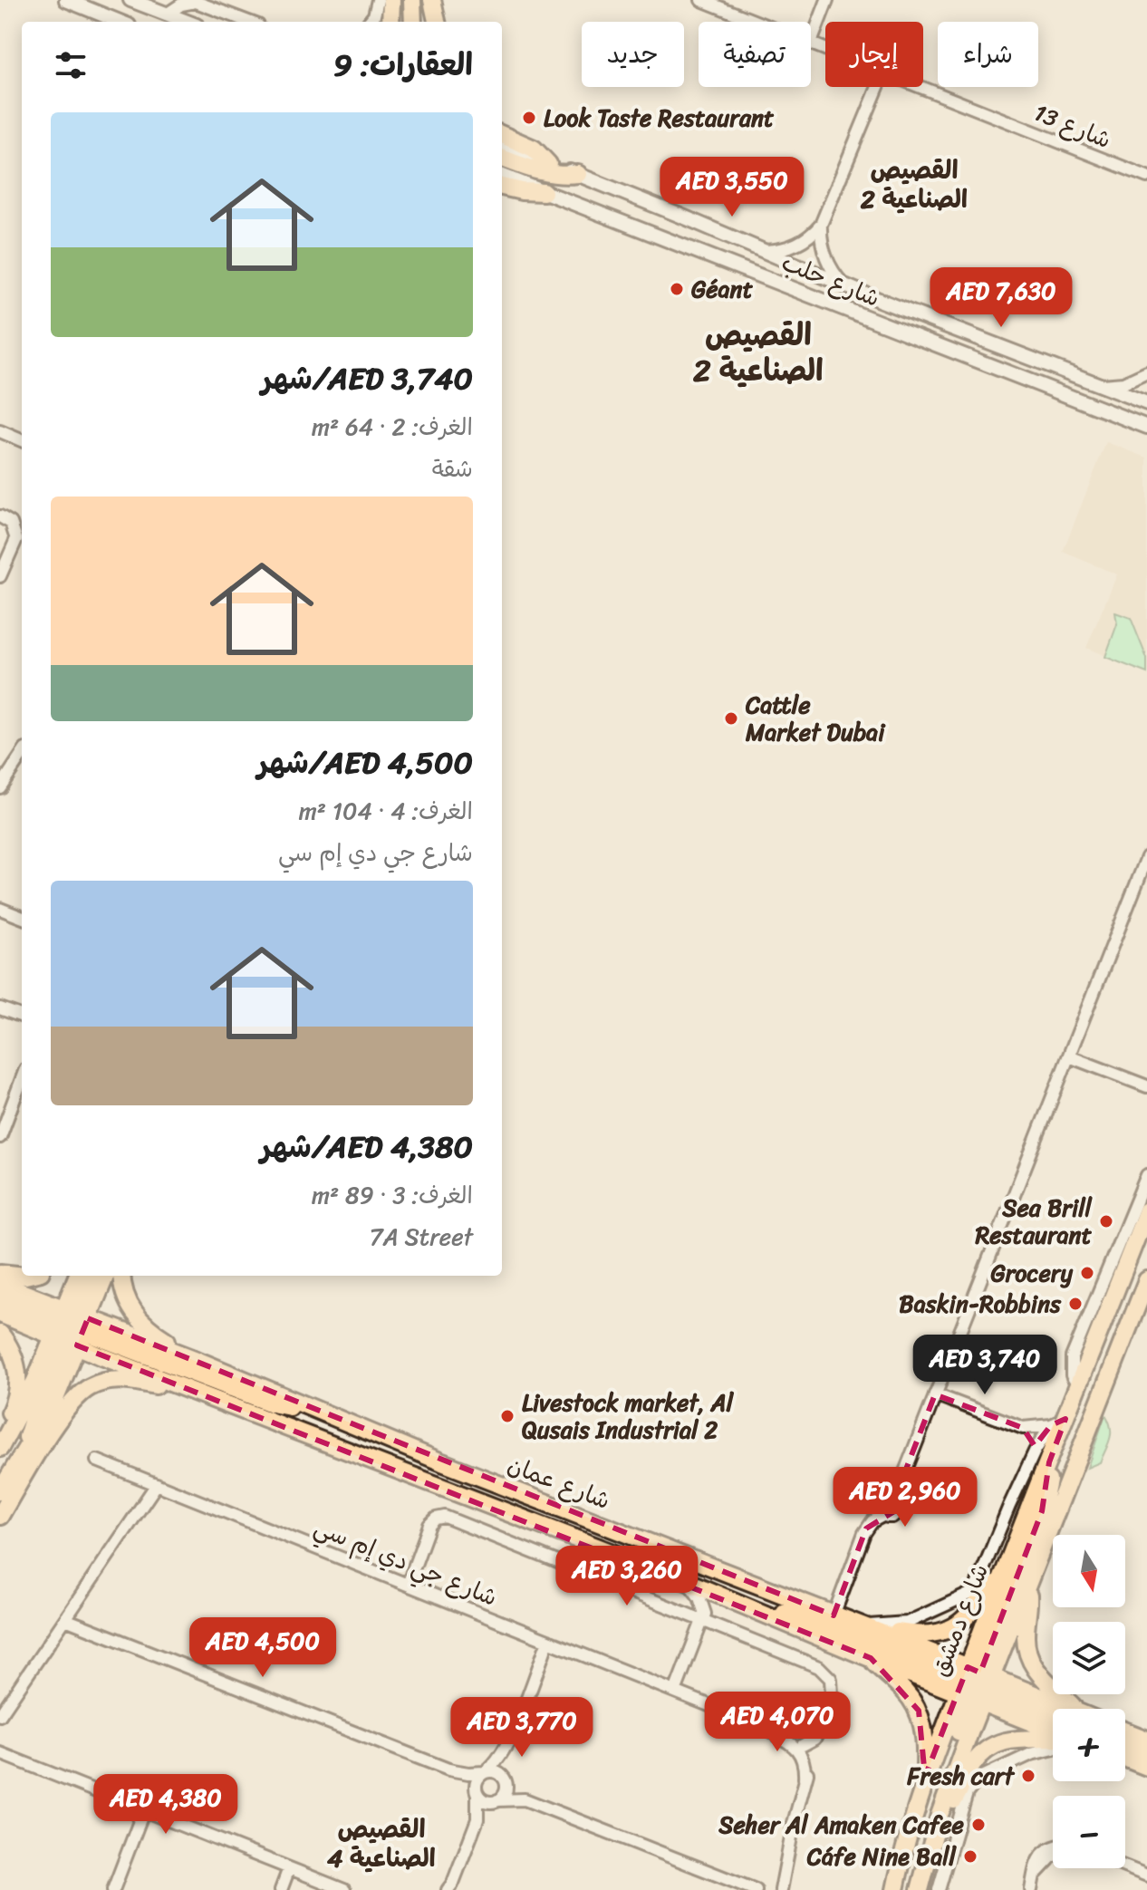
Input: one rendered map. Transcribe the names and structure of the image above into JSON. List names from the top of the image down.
{
  "streets": {
    "main road": ["شارع عمان", "شارع دمشق"],
    "street": ["شارع 13", "شارع حلب", "شارع جي دي إم سي"]
  },
  "crossings": [
    ["شارع عمان", "شارع دمشق"]
  ],
  "districts": ["القصيص الصناعية 2", "القصيص الصناعية 2", "القصيص الصناعية 4"],
  "places": [
    "Look Taste Restaurant",
    "Géant",
    "Cattle Market Dubai",
    "Sea Brill Restaurant",
    "Grocery",
    "Baskin-Robbins",
    "Livestock market, Al Qusais Industrial 2",
    "Fresh cart",
    "Seher Al Amaken Cafee",
    "Cáfe Nine Ball"
  ],
  "north": "bottom",
  "page": {
    "chip": [
      "شراء",
      "إيجار",
      "تصفية",
      "جديد"
    ],
    "heading": "العقارات: 9",
    "list": [
      {
        "name": "AED 3,740/شهر",
        "note": "الغرف: 2 · 64 m² · شقة"
      },
      {
        "name": "AED 4,500/شهر",
        "note": "الغرف: 4 · 104 m² · شارع جي دي إم سي"
      },
      {
        "name": "AED 4,380/شهر",
        "note": "الغرف: 3 · 89 m² · 7A Street"
      }
    ],
    "price": [
      "AED 3,550",
      "AED 7,630",
      "AED 3,740",
      "AED 2,960",
      "AED 3,260",
      "AED 4,500",
      "AED 4,070",
      "AED 3,770",
      "AED 4,380"
    ],
    "map_buttons": ["+", "−"]
  }
}
